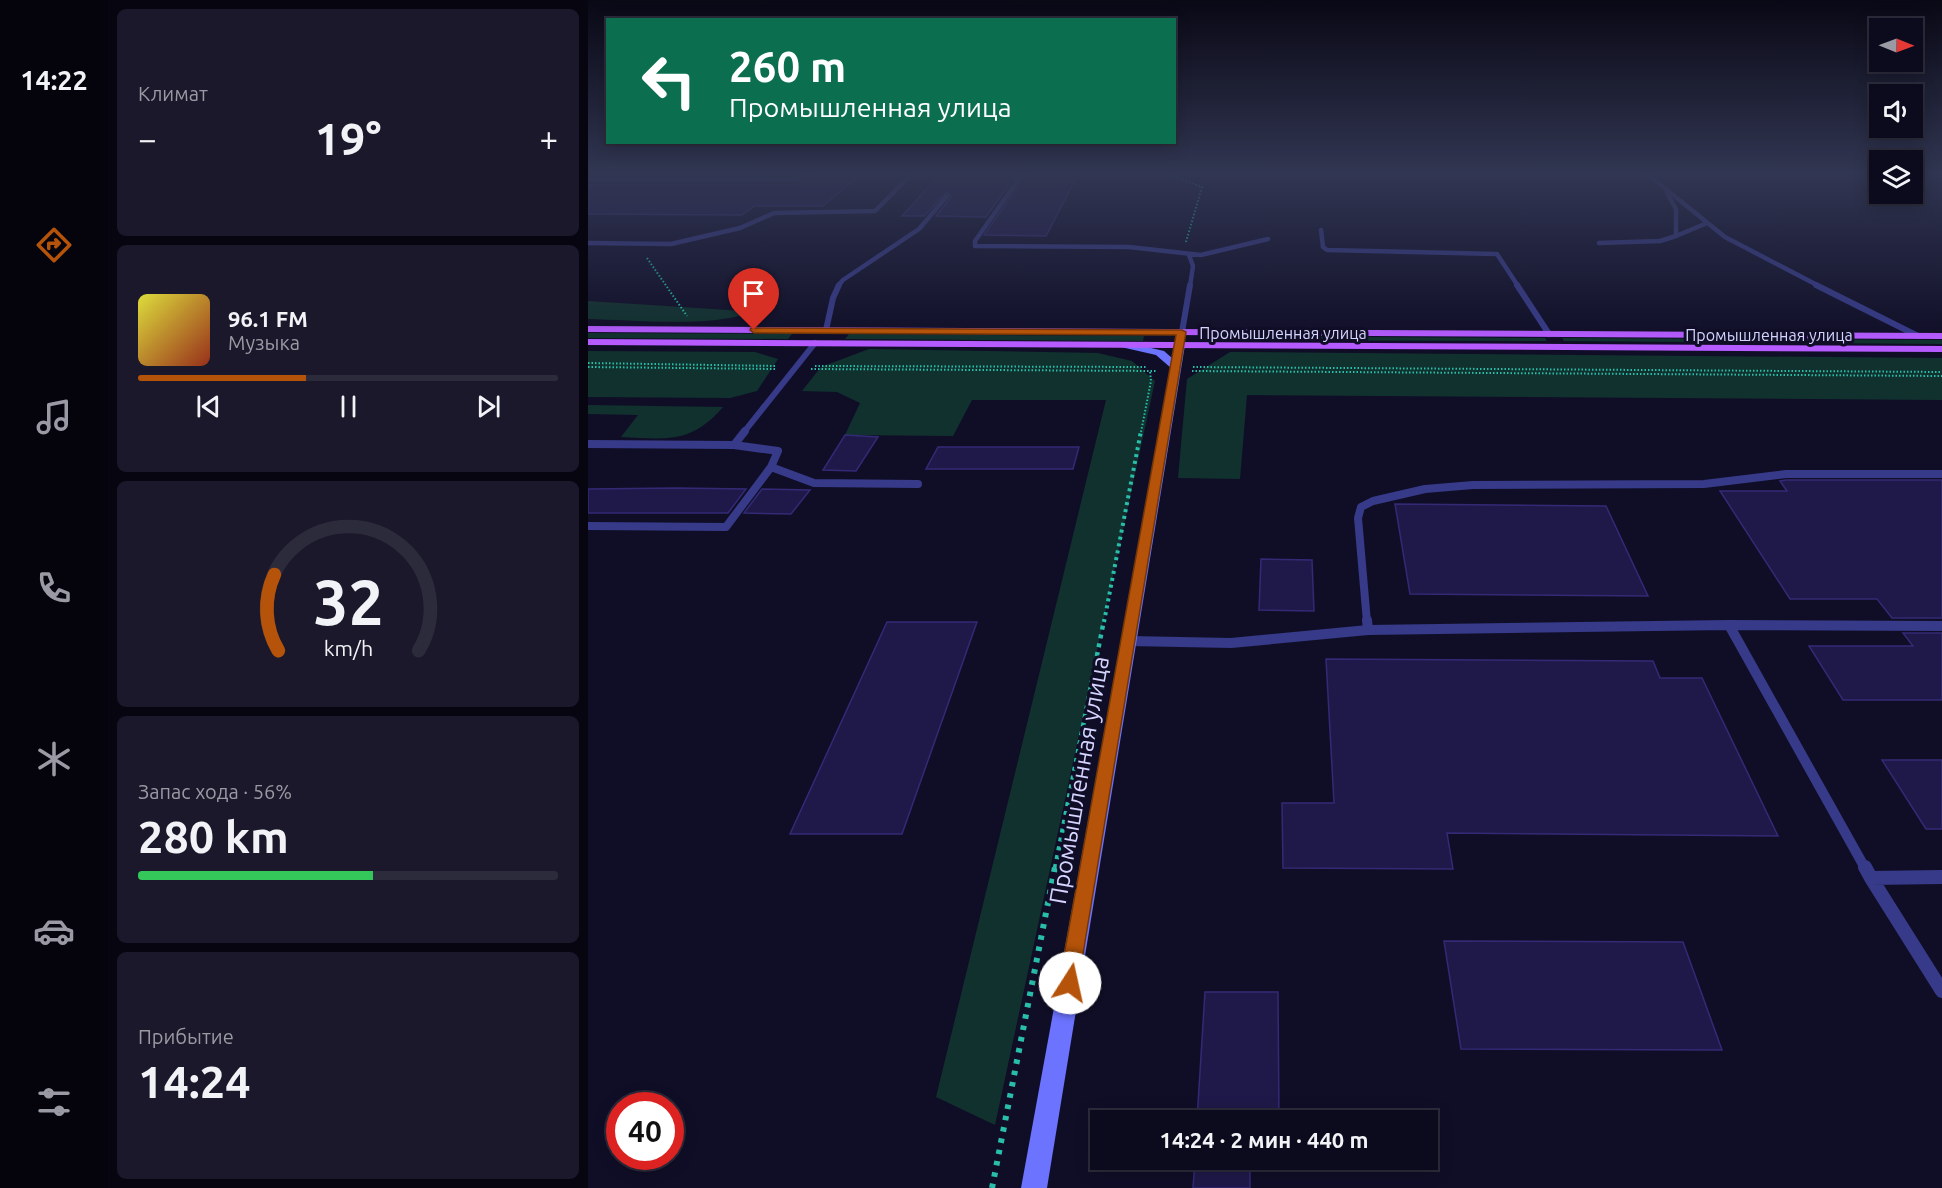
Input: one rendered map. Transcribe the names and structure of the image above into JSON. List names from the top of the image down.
{
  "streets": {
    "main road": ["Промышленная улица"]
  },
  "north": "right",
  "page": {
    "tabs": "14:22",
    "tile": [
      "Климат",
      ["Запас хода · 56%", "280 km"],
      ["Прибытие", "14:24"]
    ],
    "turn": ["260 m", "Промышленная улица"],
    "heat": ["−", "19°", "+"],
    "song": ["96.1 FM", "Музыка"],
    "limit": "40",
    "trip": "14:24 · 2 мин · 440 m",
    "gauge": ["32", "km/h"]
  }
}
